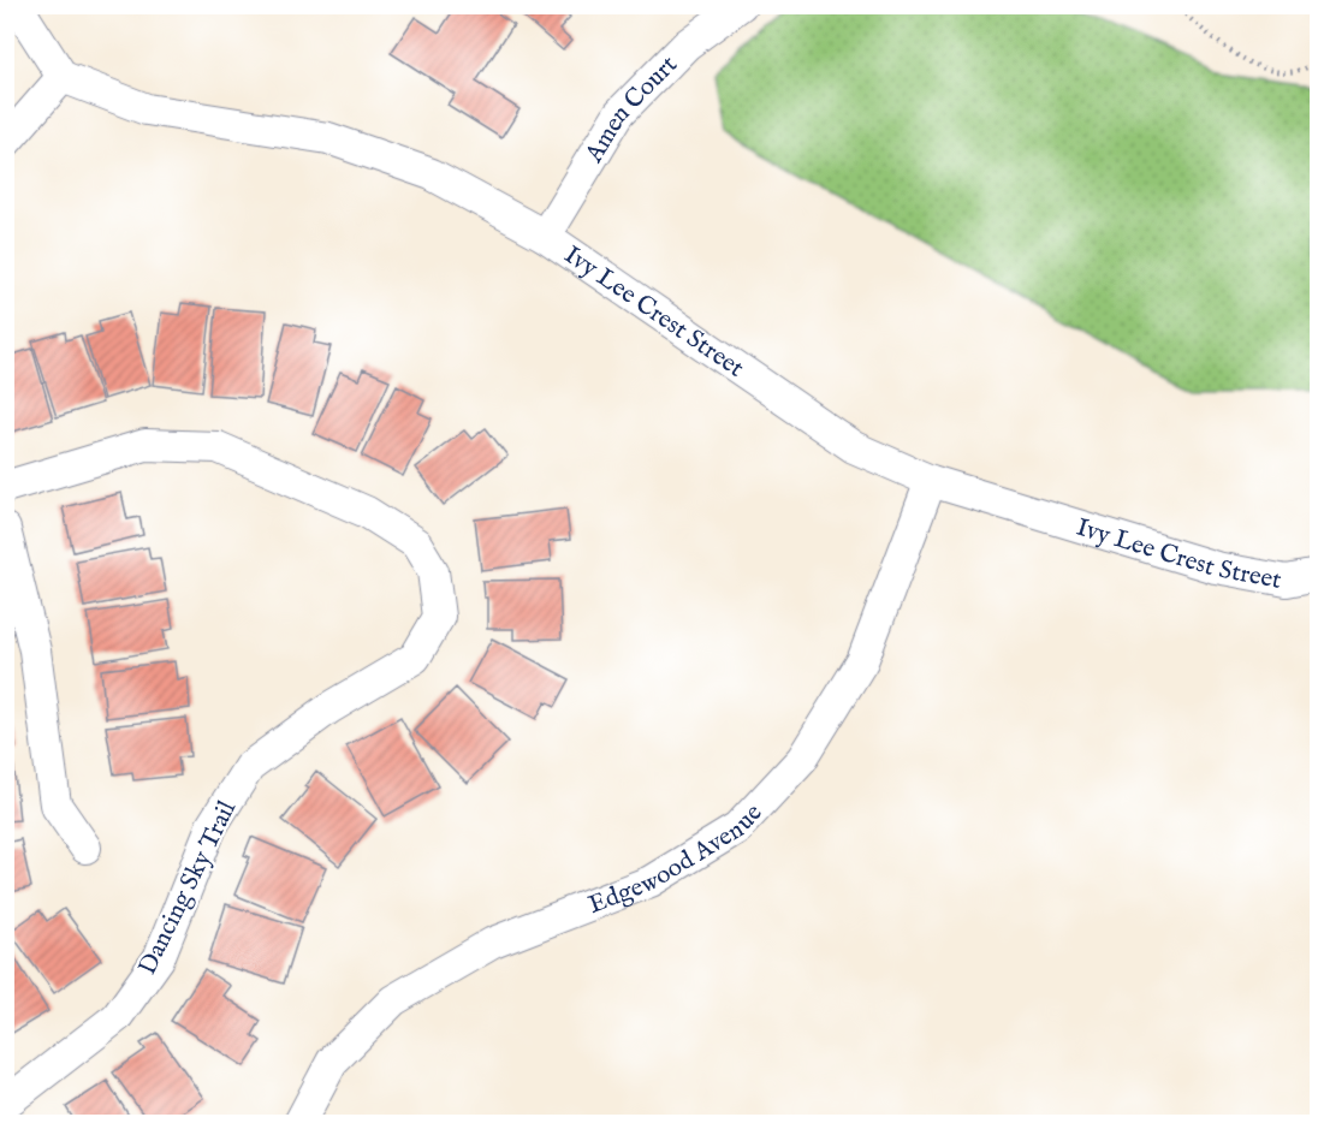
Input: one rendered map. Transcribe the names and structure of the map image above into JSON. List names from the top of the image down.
{
  "streets": {
    "street": [
      "Amen Court",
      "Ivy Lee Crest Street",
      "Edgewood Avenue",
      "Dancing Sky Trail"
    ]
  },
  "crossings": [
    ["Amen Court", "Ivy Lee Crest Street"],
    ["Ivy Lee Crest Street", "Edgewood Avenue"]
  ]
}
